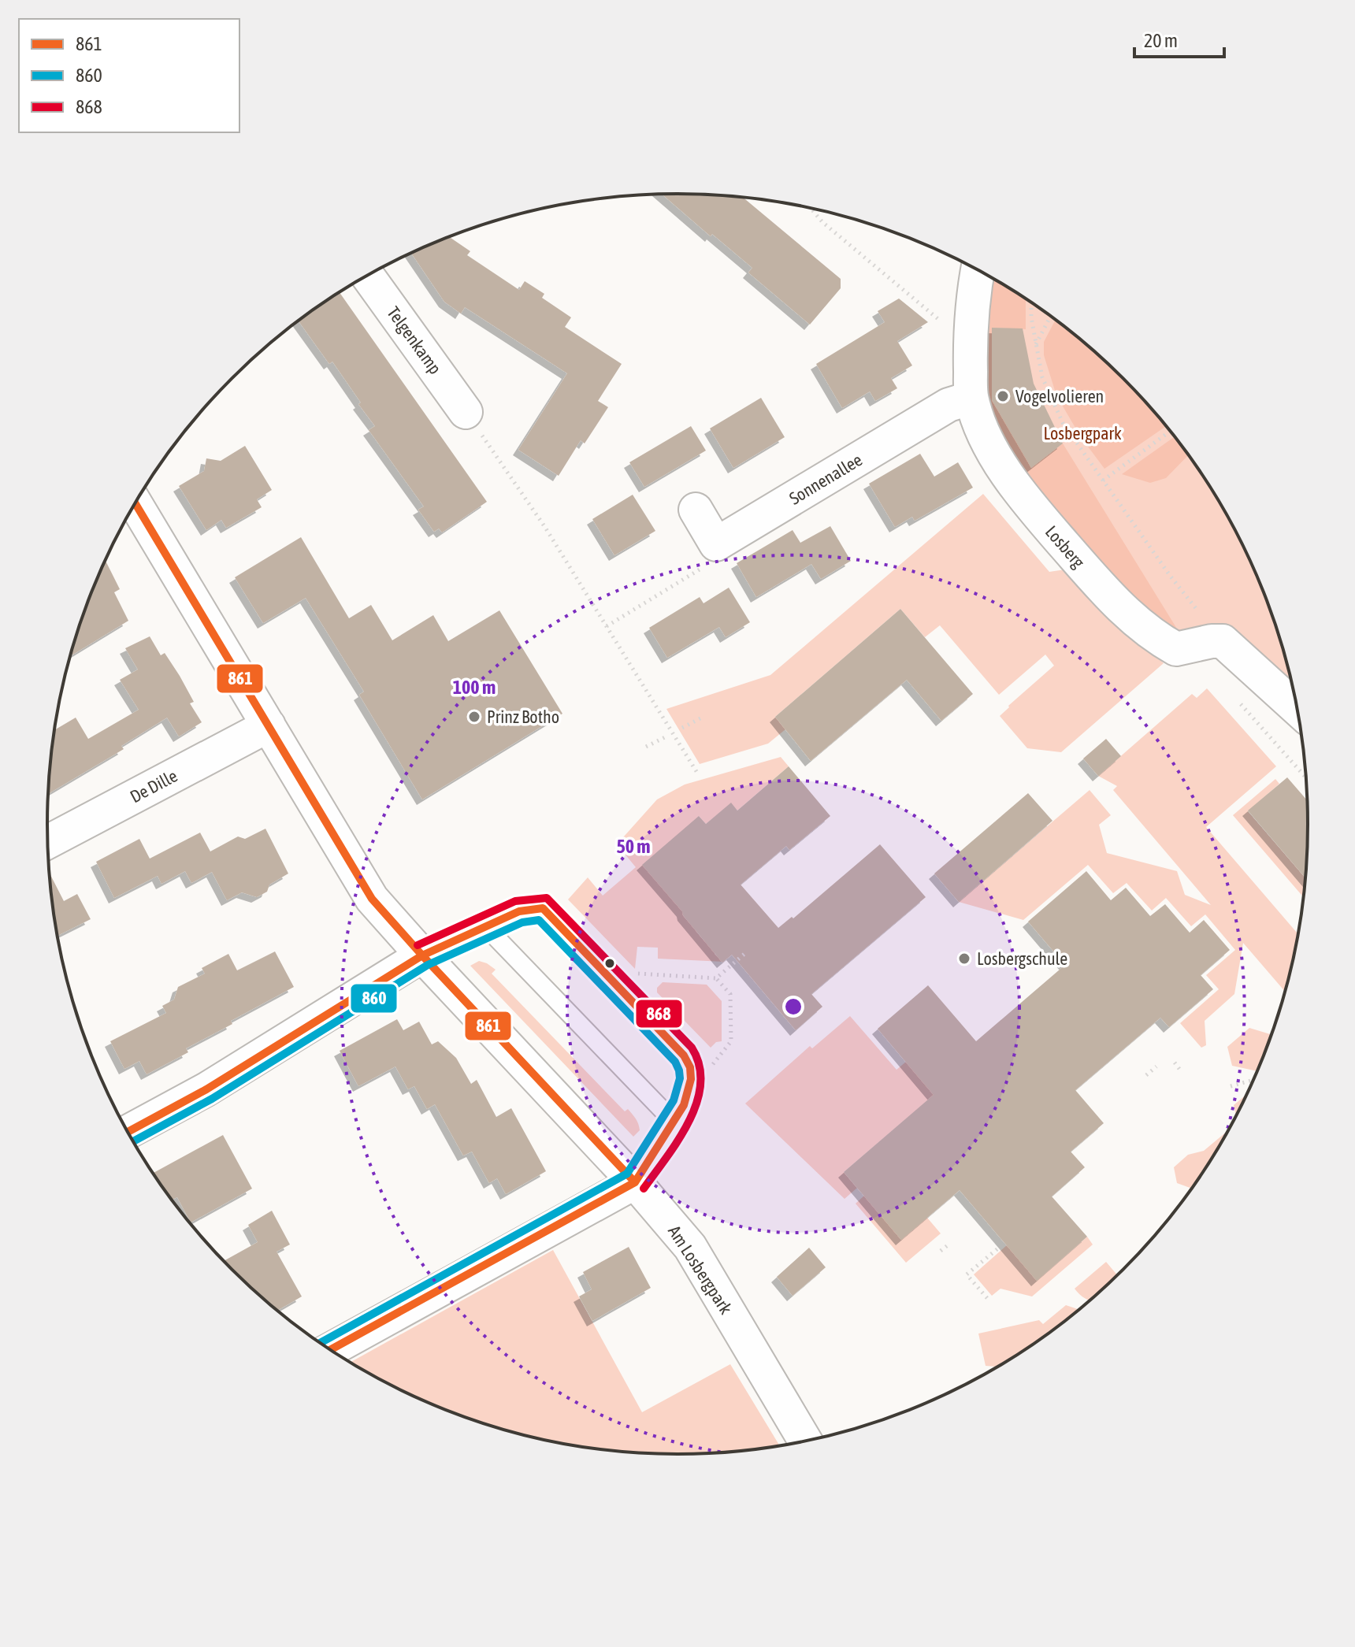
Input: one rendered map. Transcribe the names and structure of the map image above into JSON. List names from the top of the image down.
{
  "streets": {
    "street": [
      "Telgenkamp",
      "Sonnenallee",
      "Losberg",
      "De Dille",
      "Am Losbergpark"
    ]
  },
  "crossings": [
    ["Sonnenallee", "Losberg"],
    ["De Dille", "Am Losbergpark"]
  ],
  "parks": ["Losbergpark"],
  "places": ["Vogelvolieren", "Prinz Botho", "Losbergschule"],
  "lines": ["transit line 861", "transit line 868", "transit line 860"],
  "legend": ["861", "860", "868"],
  "scale_bar": "20 m",
  "rings": ["100 m", "50 m"]
}
